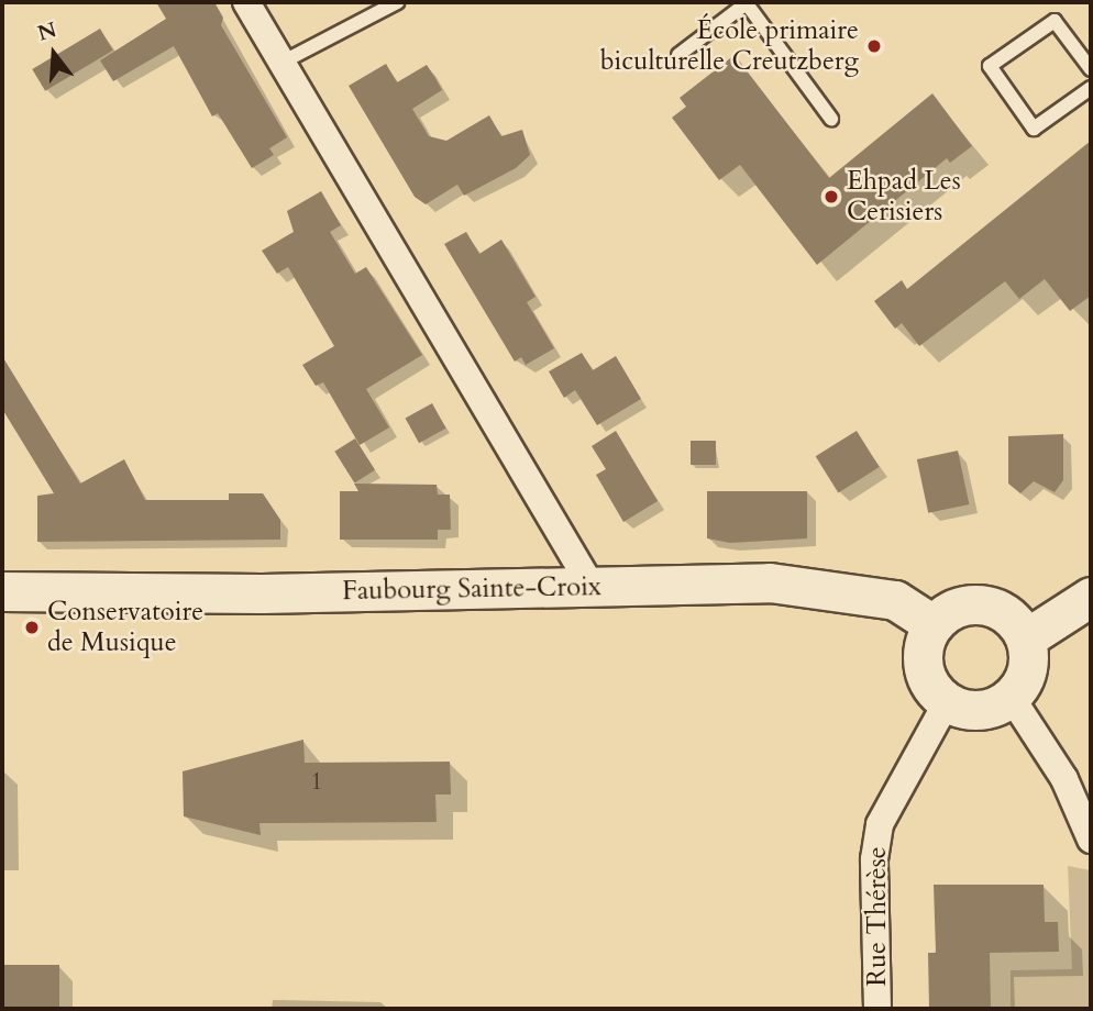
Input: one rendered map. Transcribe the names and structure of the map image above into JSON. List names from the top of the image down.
{
  "streets": {
    "main road": ["Faubourg Sainte-Croix"],
    "street": ["Rue Thérèse"]
  },
  "crossings": [
    ["Faubourg Sainte-Croix", "Rue Thérèse"]
  ],
  "places": ["École primaire biculturelle Creutzberg", "Ehpad Les Cerisiers", "Conservatoire de Musique"],
  "house_numbers": ["1"],
  "north": "top"
}
